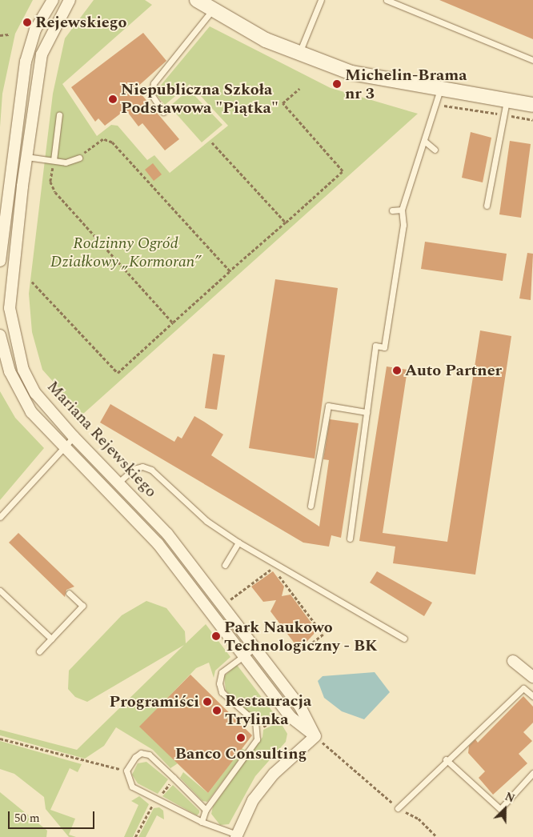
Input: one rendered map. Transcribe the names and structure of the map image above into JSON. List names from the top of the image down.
{
  "streets": {
    "street": ["Mariana Rejewskiego"]
  },
  "parks": ["Rodzinny Ogród Działkowy „Kormoran”"],
  "places": [
    "Rejewskiego",
    "Michelin-Brama nr 3",
    "Niepubliczna Szkoła Podstawowa \"Piątka\"",
    "Auto Partner",
    "Park Naukowo Technologiczny - BK",
    "Programiści",
    "Restauracja Trylinka",
    "Banco Consulting"
  ],
  "scale_bar": "50 m",
  "north": "top right"
}
